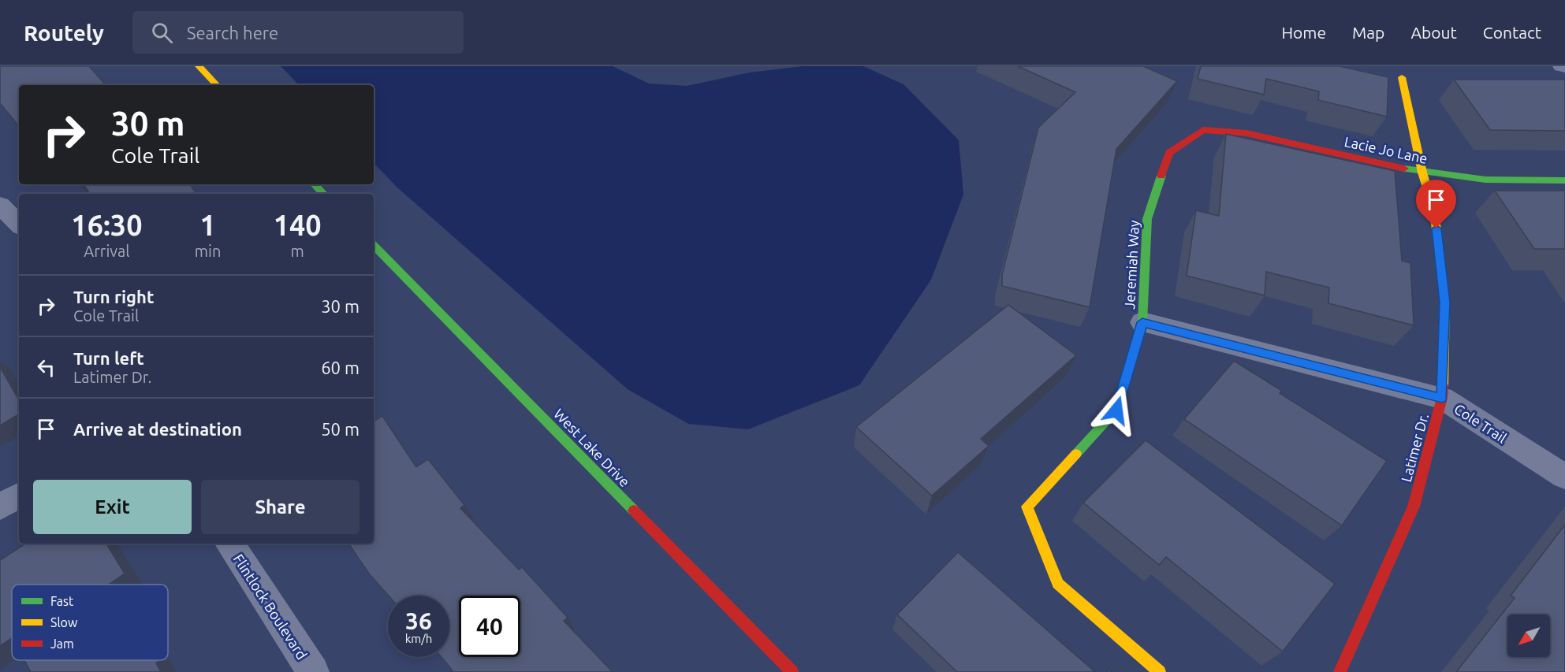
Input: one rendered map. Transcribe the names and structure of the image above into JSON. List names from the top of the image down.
{
  "streets": {
    "street": [
      "Lacie Jo Lane",
      "Jeremiah Way",
      "Cole Trail",
      "West Lake Drive",
      "Latimer Dr.",
      "Flintlock Boulevard"
    ]
  },
  "crossings": [
    ["Lacie Jo Lane", "Jeremiah Way"],
    ["Lacie Jo Lane", "Latimer Dr."],
    ["Jeremiah Way", "Cole Trail"],
    ["Cole Trail", "Latimer Dr."]
  ],
  "legend": ["Fast", "Slow", "Jam"],
  "north": "bottom left",
  "page": {
    "header": "Routely",
    "search": "Search here",
    "nav": [
      "Home",
      "Map",
      "About",
      "Contact"
    ],
    "turn": ["30 m", "Cole Trail"],
    "eta": [
      "16:30",
      "Arrival",
      "1",
      "min",
      "140",
      "m"
    ],
    "list": [
      {
        "name": "Turn right",
        "note": "Cole Trail",
        "value": "30 m"
      },
      {
        "name": "Turn left",
        "note": "Latimer Dr.",
        "value": "60 m"
      },
      {
        "name": "Arrive at destination",
        "value": "50 m"
      }
    ],
    "buttons": ["Exit", "Share"],
    "speed": "36 km/h",
    "limit": "40"
  }
}
